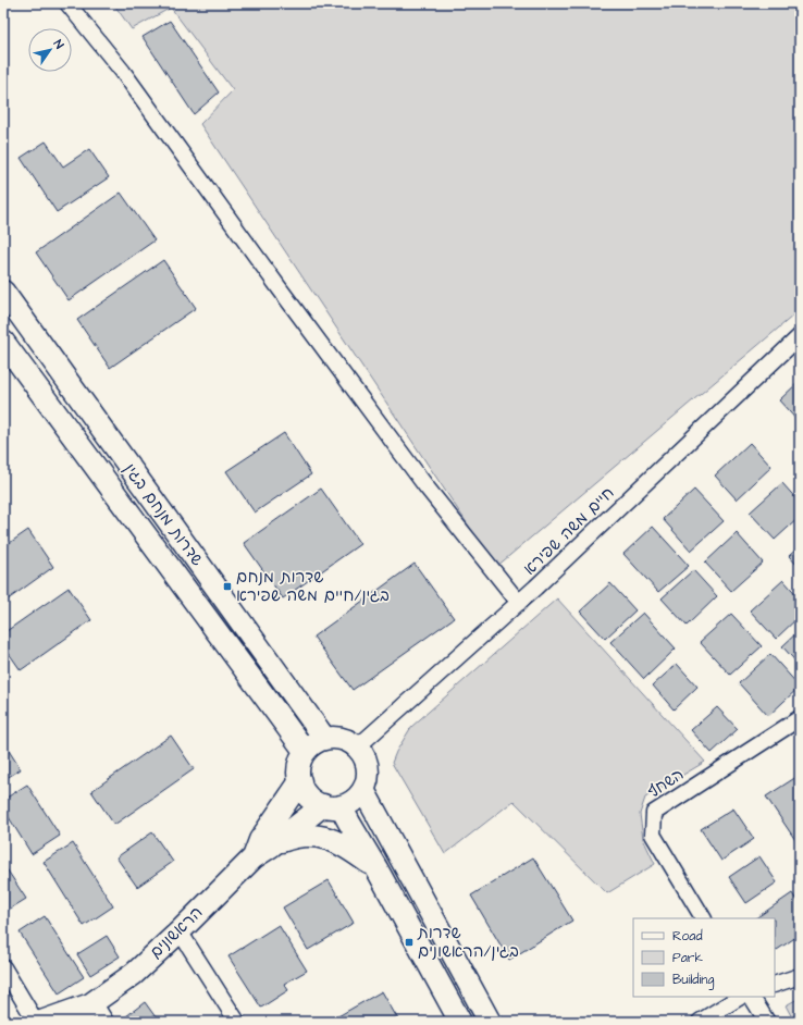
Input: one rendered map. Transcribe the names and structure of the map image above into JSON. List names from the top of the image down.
{
  "streets": {
    "street": [
      "שדרות מנחם בגין",
      "חיים משה שפירא",
      "השחף",
      "הראשונים"
    ]
  },
  "crossings": [
    ["שדרות מנחם בגין", "חיים משה שפירא"],
    ["שדרות מנחם בגין", "הראשונים"],
    ["חיים משה שפירא", "הראשונים"]
  ],
  "places": {
    "transit": ["שדרות מנחם בגין/חיים משה שפירא", "שדרות בגין/הראשונים"]
  },
  "legend": ["Road", "Park", "Building"],
  "north": "top right"
}
